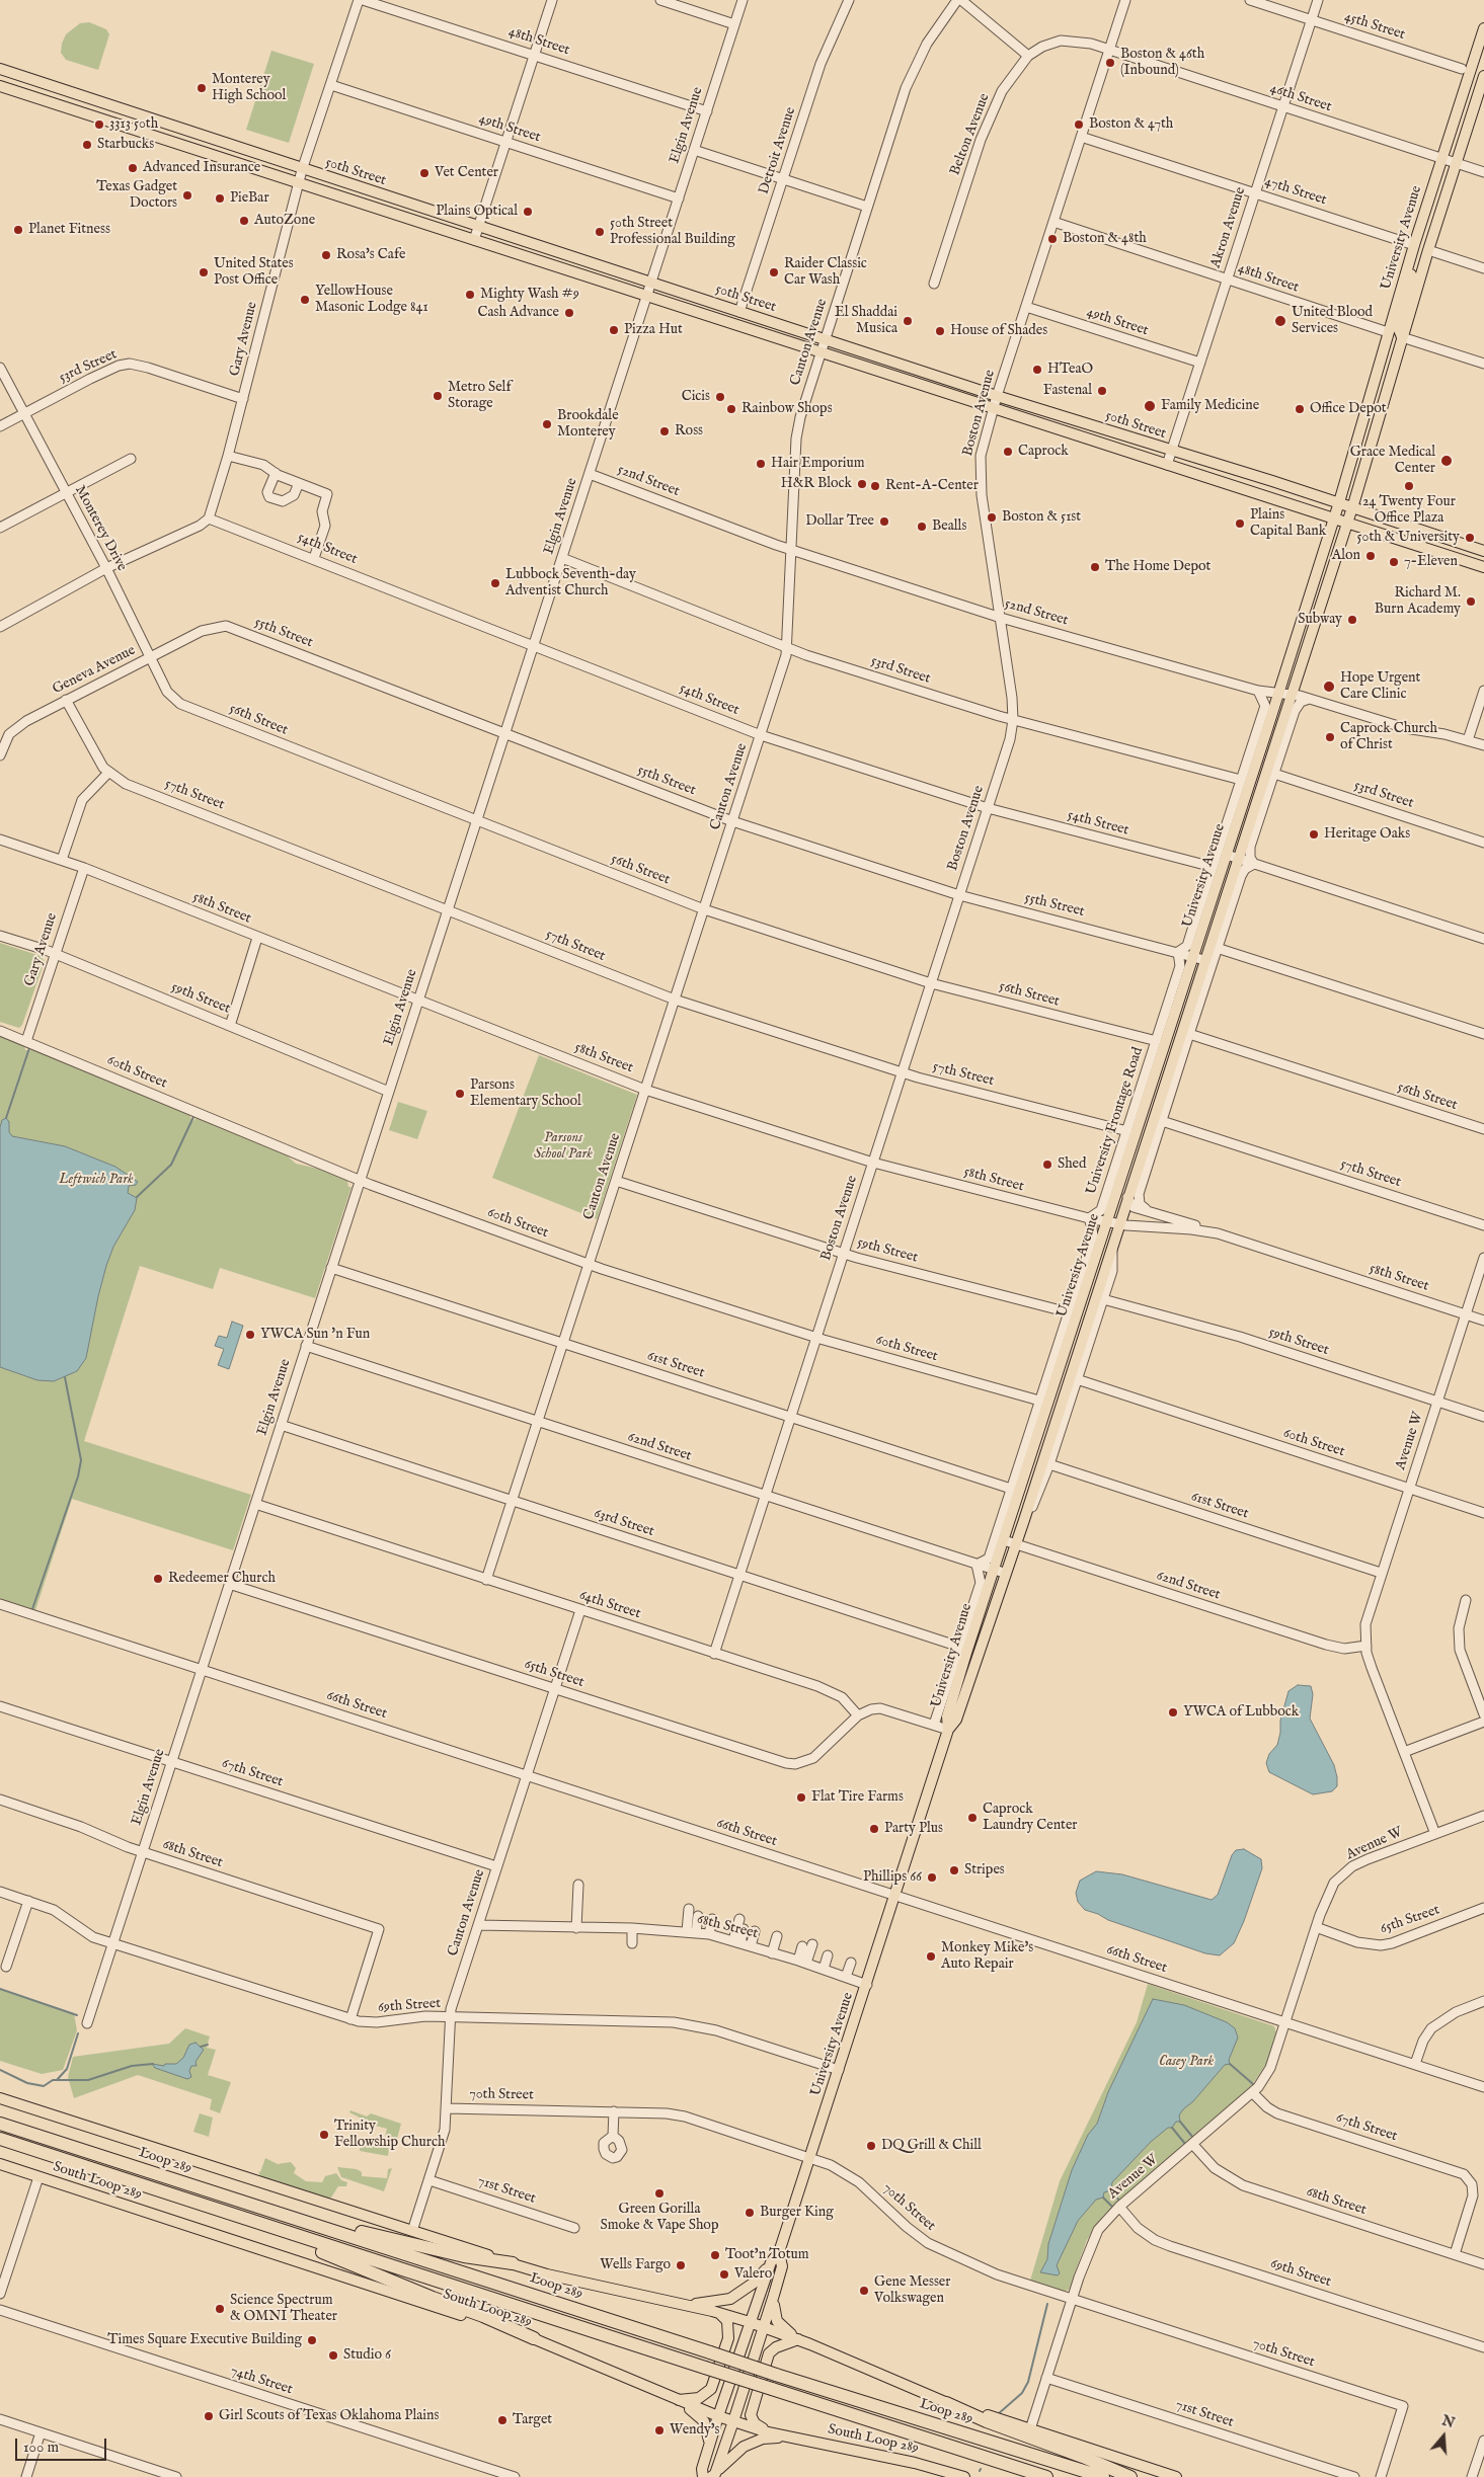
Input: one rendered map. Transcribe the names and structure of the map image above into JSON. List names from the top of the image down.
{
  "streets": {
    "highway": ["Loop 289"],
    "main road": ["50th Street", "University Avenue", "South Loop 289"],
    "street": [
      "45th Street",
      "48th Street",
      "46th Street",
      "Elgin Avenue",
      "49th Street",
      "Belton Avenue",
      "Detroit Avenue",
      "47th Street",
      "Akron Avenue",
      "Gary Avenue",
      "Canton Avenue",
      "53rd Street",
      "Boston Avenue",
      "52nd Street",
      "Monterey Drive",
      "54th Street",
      "55th Street",
      "Geneva Avenue",
      "56th Street",
      "57th Street",
      "58th Street",
      "59th Street",
      "60th Street",
      "University Frontage Road",
      "61st Street",
      "Avenue W",
      "62nd Street",
      "63rd Street",
      "64th Street",
      "65th Street",
      "66th Street",
      "67th Street",
      "68th Street",
      "69th Street",
      "70th Street",
      "71st Street",
      "74th Street"
    ]
  },
  "crossings": [
    ["45th Street", "Akron Avenue"],
    ["48th Street", "Elgin Avenue"],
    ["48th Street", "Akron Avenue"],
    ["48th Street", "University Avenue"],
    ["48th Street", "Gary Avenue"],
    ["48th Street", "Boston Avenue"],
    ["46th Street", "Belton Avenue"],
    ["46th Street", "Akron Avenue"],
    ["46th Street", "University Avenue"],
    ["46th Street", "Boston Avenue"],
    ["Elgin Avenue", "49th Street"],
    ["Elgin Avenue", "50th Street"],
    ["Elgin Avenue", "53rd Street"],
    ["Elgin Avenue", "52nd Street"],
    ["Elgin Avenue", "54th Street"],
    ["Elgin Avenue", "55th Street"],
    ["Elgin Avenue", "56th Street"],
    ["Elgin Avenue", "57th Street"],
    ["Elgin Avenue", "58th Street"],
    ["Elgin Avenue", "59th Street"],
    ["Elgin Avenue", "60th Street"],
    ["Elgin Avenue", "61st Street"],
    ["Elgin Avenue", "62nd Street"],
    ["Elgin Avenue", "63rd Street"],
    ["Elgin Avenue", "64th Street"],
    ["Elgin Avenue", "65th Street"],
    ["Elgin Avenue", "66th Street"],
    ["Elgin Avenue", "67th Street"],
    ["Elgin Avenue", "68th Street"],
    ["Elgin Avenue", "69th Street"],
    ["49th Street", "Akron Avenue"],
    ["49th Street", "Gary Avenue"],
    ["49th Street", "Boston Avenue"],
    ["Belton Avenue", "Boston Avenue"],
    ["Detroit Avenue", "50th Street"],
    ["50th Street", "Akron Avenue"],
    ["50th Street", "University Avenue"],
    ["50th Street", "Gary Avenue"],
    ["50th Street", "Canton Avenue"],
    ["50th Street", "Boston Avenue"],
    ["47th Street", "Akron Avenue"],
    ["47th Street", "University Avenue"],
    ["47th Street", "Boston Avenue"],
    ["University Avenue", "52nd Street"],
    ["University Avenue", "55th Street"],
    ["University Avenue", "58th Street"],
    ["University Avenue", "62nd Street"],
    ["University Avenue", "66th Street"],
    ["University Avenue", "68th Street"],
    ["University Avenue", "69th Street"],
    ["University Avenue", "70th Street"],
    ["University Avenue", "South Loop 289"],
    ["Gary Avenue", "53rd Street"],
    ["Gary Avenue", "54th Street"],
    ["Gary Avenue", "58th Street"],
    ["Gary Avenue", "59th Street"],
    ["Gary Avenue", "60th Street"],
    ["Canton Avenue", "53rd Street"],
    ["Canton Avenue", "52nd Street"],
    ["Canton Avenue", "54th Street"],
    ["Canton Avenue", "55th Street"],
    ["Canton Avenue", "56th Street"],
    ["Canton Avenue", "57th Street"],
    ["Canton Avenue", "58th Street"],
    ["Canton Avenue", "59th Street"],
    ["Canton Avenue", "60th Street"],
    ["Canton Avenue", "61st Street"],
    ["Canton Avenue", "62nd Street"],
    ["Canton Avenue", "63rd Street"],
    ["Canton Avenue", "64th Street"],
    ["Canton Avenue", "65th Street"],
    ["Canton Avenue", "66th Street"],
    ["Canton Avenue", "67th Street"],
    ["Canton Avenue", "68th Street"],
    ["Canton Avenue", "69th Street"],
    ["Canton Avenue", "70th Street"],
    ["Canton Avenue", "71st Street"],
    ["53rd Street", "Boston Avenue"],
    ["53rd Street", "Monterey Drive"],
    ["53rd Street", "University Frontage Road"],
    ["Boston Avenue", "52nd Street"],
    ["Boston Avenue", "54th Street"],
    ["Boston Avenue", "55th Street"],
    ["Boston Avenue", "56th Street"],
    ["Boston Avenue", "57th Street"],
    ["Boston Avenue", "58th Street"],
    ["Boston Avenue", "59th Street"],
    ["Boston Avenue", "60th Street"],
    ["Boston Avenue", "61st Street"],
    ["Boston Avenue", "62nd Street"],
    ["Boston Avenue", "63rd Street"],
    ["Boston Avenue", "64th Street"],
    ["52nd Street", "University Frontage Road"],
    ["Monterey Drive", "Geneva Avenue"],
    ["Monterey Drive", "56th Street"],
    ["54th Street", "University Frontage Road"],
    ["55th Street", "Geneva Avenue"],
    ["55th Street", "University Frontage Road"],
    ["Geneva Avenue", "56th Street"],
    ["Geneva Avenue", "57th Street"],
    ["56th Street", "University Frontage Road"],
    ["57th Street", "University Frontage Road"],
    ["58th Street", "University Frontage Road"],
    ["58th Street", "Avenue W"],
    ["59th Street", "Avenue W"],
    ["60th Street", "Avenue W"],
    ["61st Street", "Avenue W"],
    ["Avenue W", "62nd Street"],
    ["Avenue W", "65th Street"],
    ["Avenue W", "66th Street"],
    ["Avenue W", "67th Street"],
    ["Avenue W", "68th Street"],
    ["Avenue W", "69th Street"],
    ["Avenue W", "70th Street"],
    ["Avenue W", "71st Street"],
    ["64th Street", "65th Street"],
    ["67th Street", "68th Street"],
    ["68th Street", "69th Street"]
  ],
  "parks": ["Parsons School Park", "Leftwich Park", "Casey Park"],
  "places": [
    "Boston & 46th (Inbound)",
    "Monterey High School",
    "3313 50th",
    "Boston & 47th",
    "Starbucks",
    "Advanced Insurance",
    "Vet Center",
    "Texas Gadget Doctors",
    "PieBar",
    "Plains Optical",
    "AutoZone",
    "Planet Fitness",
    "50th Street Professional Building",
    "Boston & 48th",
    "Rosa's Cafe",
    "United States Post Office",
    "Raider Classic Car Wash",
    "Mighty Wash #9",
    "YellowHouse Masonic Lodge 841",
    "Cash Advance",
    "El Shaddai Musica",
    "United Blood Services",
    "Pizza Hut",
    "House of Shades",
    "HTeaO",
    "Fastenal",
    "Metro Self Storage",
    "Cicis",
    "Family Medicine",
    "Rainbow Shops",
    "Office Depot",
    "Brookdale Monterey",
    "Ross",
    "Caprock",
    "Grace Medical Center",
    "Hair Emporium",
    "H&R Block",
    "Rent-A-Center",
    "24 Twenty Four Office Plaza",
    "Boston & 51st",
    "Dollar Tree",
    "Plains Capital Bank",
    "Bealls",
    "50th & University",
    "Alon",
    "7-Eleven",
    "The Home Depot",
    "Lubbock Seventh-day Adventist Church",
    "Richard M. Burn Academy",
    "Subway",
    "Hope Urgent Care Clinic",
    "Caprock Church of Christ",
    "Heritage Oaks",
    "Parsons Elementary School",
    "Shed",
    "YWCA Sun 'n Fun",
    "Redeemer Church",
    "YWCA of Lubbock",
    "Flat Tire Farms",
    "Caprock Laundry Center",
    "Party Plus",
    "Stripes",
    "Phillips 66",
    "Monkey Mike's Auto Repair",
    "Trinity Fellowship Church",
    "DQ Grill & Chill",
    "Green Gorilla Smoke & Vape Shop",
    "Burger King",
    "Toot'n Totum",
    "Wells Fargo",
    "Valero",
    "Gene Messer Volkswagen",
    "Science Spectrum & OMNI Theater",
    "Times Square Executive Building",
    "Studio 6",
    "Girl Scouts of Texas Oklahoma Plains",
    "Target",
    "Wendy's"
  ],
  "scale_bar": "100 m",
  "north": "top"
}
